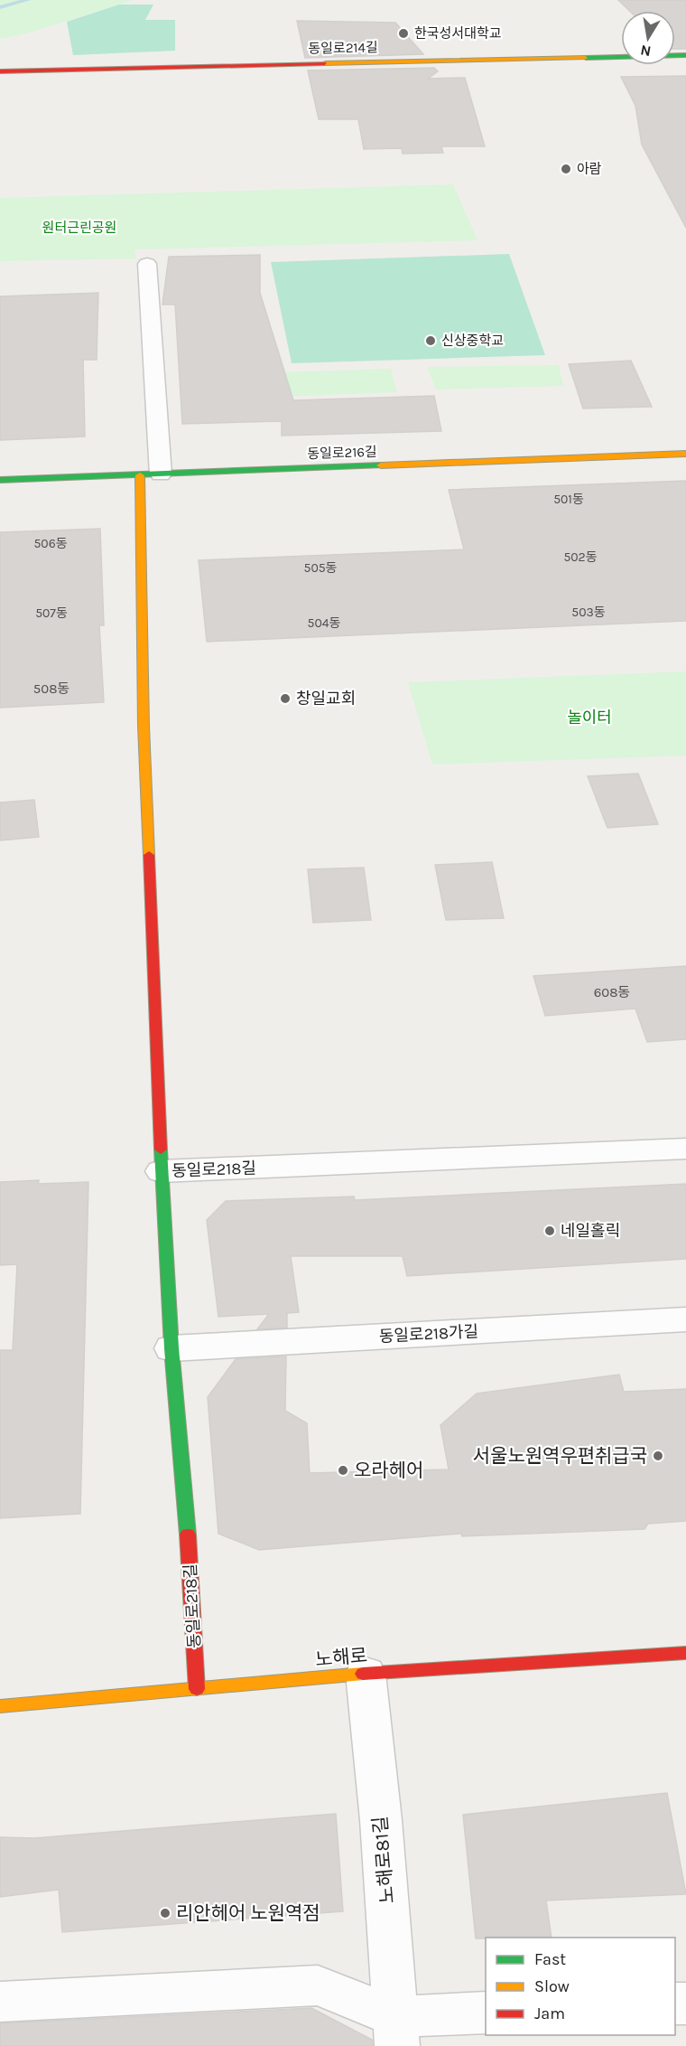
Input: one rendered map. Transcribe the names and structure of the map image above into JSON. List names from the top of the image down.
{
  "streets": {
    "street": [
      "동일로214길",
      "동일로216길",
      "동일로218길",
      "동일로218가길",
      "노해로",
      "노해로81길"
    ]
  },
  "crossings": [
    ["동일로218길", "동일로218가길"],
    ["동일로218길", "노해로"],
    ["노해로", "노해로81길"]
  ],
  "parks": ["원터근린공원", "놀이터"],
  "places": [
    "한국성서대학교",
    "아람",
    "신상중학교",
    "창일교회",
    "네일홀릭",
    "서울노원역우편취급국",
    "오라헤어",
    "리안헤어 노원역점"
  ],
  "house_numbers": [
    "501동",
    "506동",
    "502동",
    "505동",
    "503동",
    "507동",
    "504동",
    "508동",
    "608동"
  ],
  "legend": ["Fast", "Slow", "Jam"],
  "north": "bottom"
}
